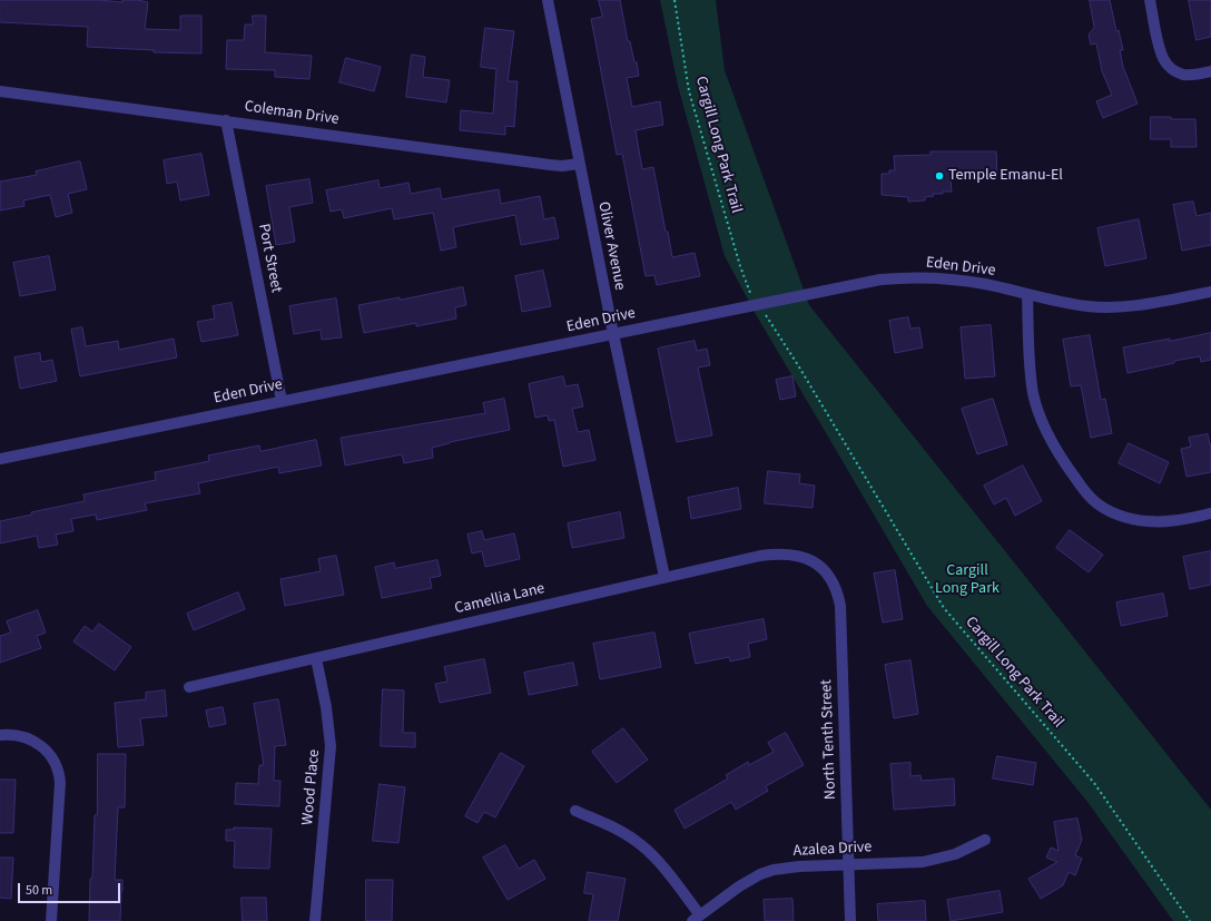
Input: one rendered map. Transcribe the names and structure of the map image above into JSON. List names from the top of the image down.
{
  "streets": {
    "street": [
      "Coleman Drive",
      "Oliver Avenue",
      "Port Street",
      "Eden Drive",
      "Camellia Lane",
      "North Tenth Street",
      "Wood Place",
      "Azalea Drive"
    ],
    "path": ["Cargill Long Park Trail"]
  },
  "crossings": [
    ["Coleman Drive", "Oliver Avenue"],
    ["Coleman Drive", "Port Street"],
    ["Oliver Avenue", "Eden Drive"],
    ["Oliver Avenue", "Camellia Lane"],
    ["Port Street", "Eden Drive"],
    ["Camellia Lane", "North Tenth Street"],
    ["Camellia Lane", "Wood Place"],
    ["North Tenth Street", "Azalea Drive"]
  ],
  "parks": ["Cargill Long Park"],
  "places": ["Temple Emanu-El"],
  "scale_bar": "50 m"
}
